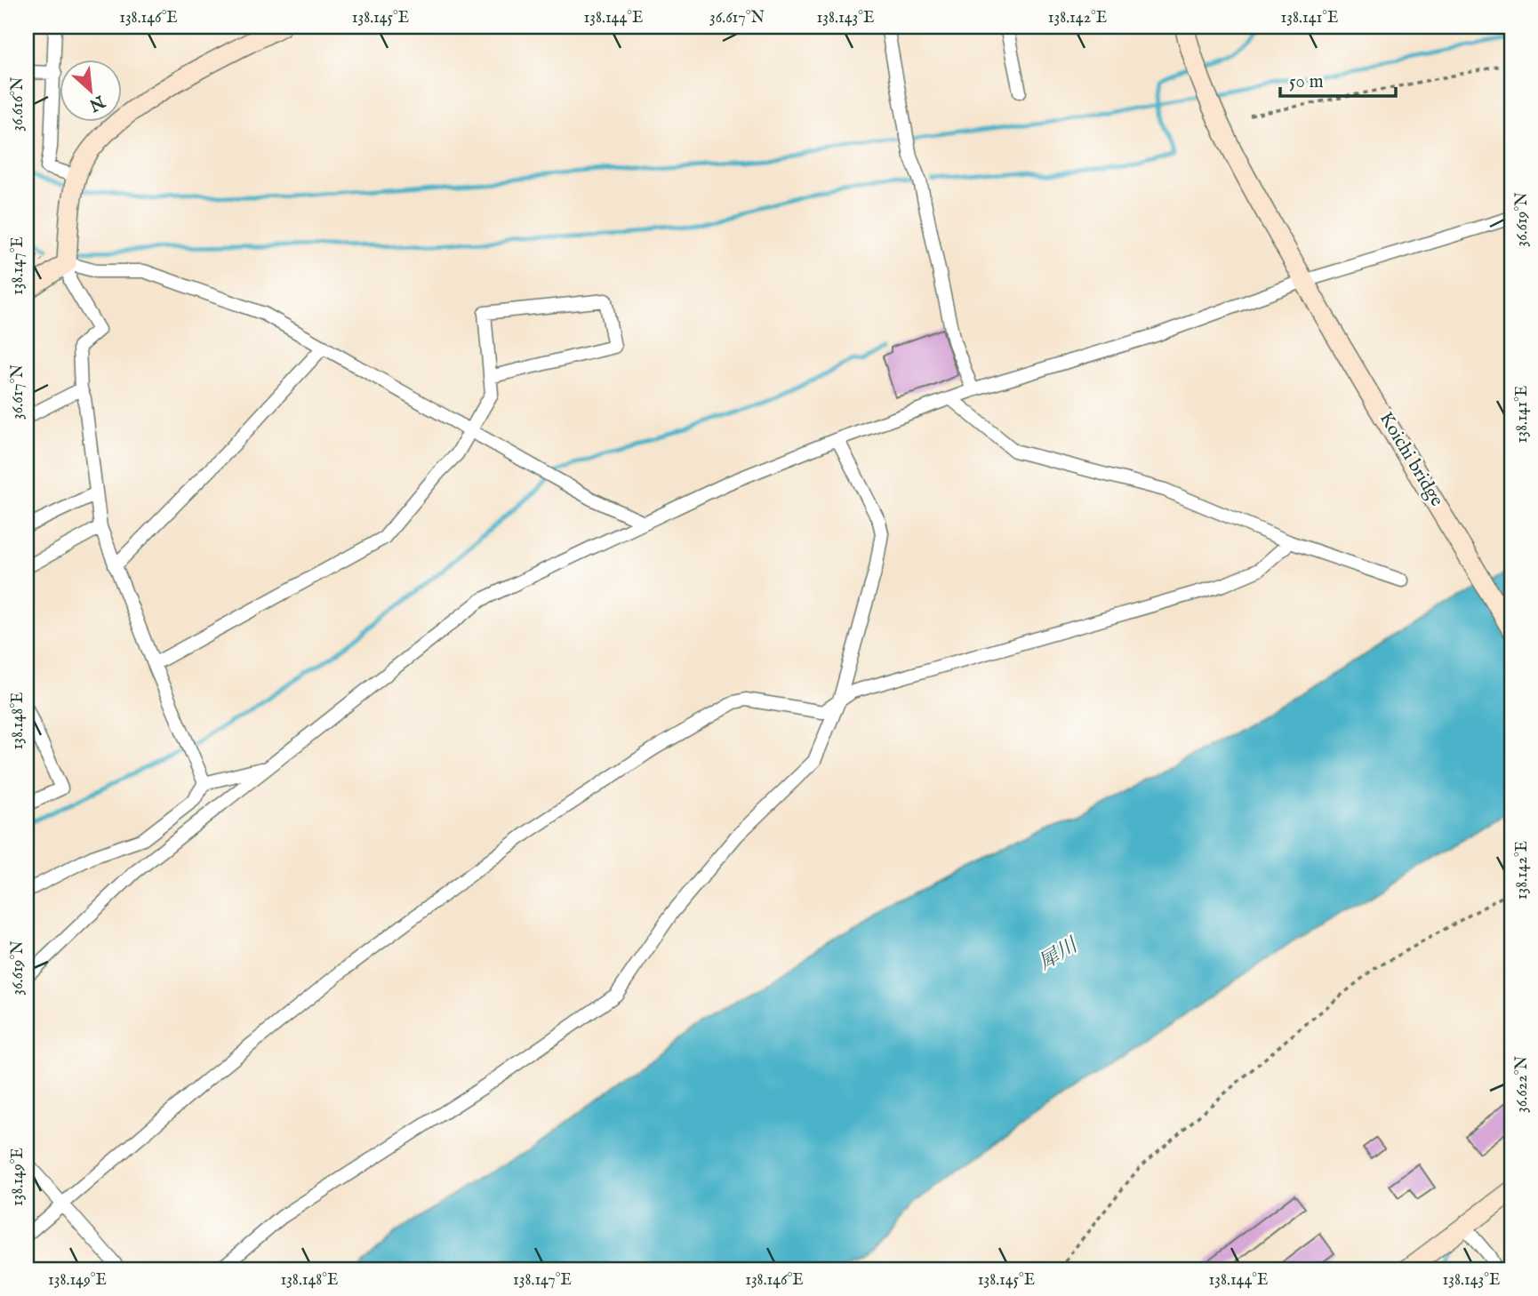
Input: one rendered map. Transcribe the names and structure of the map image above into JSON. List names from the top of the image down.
{
  "streets": {
    "main road": ["Koichi bridge"]
  },
  "water": ["犀川"],
  "scale_bar": "50 m",
  "north": "bottom right",
  "coordinates": [
    "138.146°E",
    "138.145°E",
    "138.144°E",
    "36.617°N",
    "138.143°E",
    "138.142°E",
    "138.141°E",
    "36.616°N",
    "36.619°N",
    "138.147°E",
    "138.148°E",
    "36.622°N",
    "138.149°E"
  ]
}
